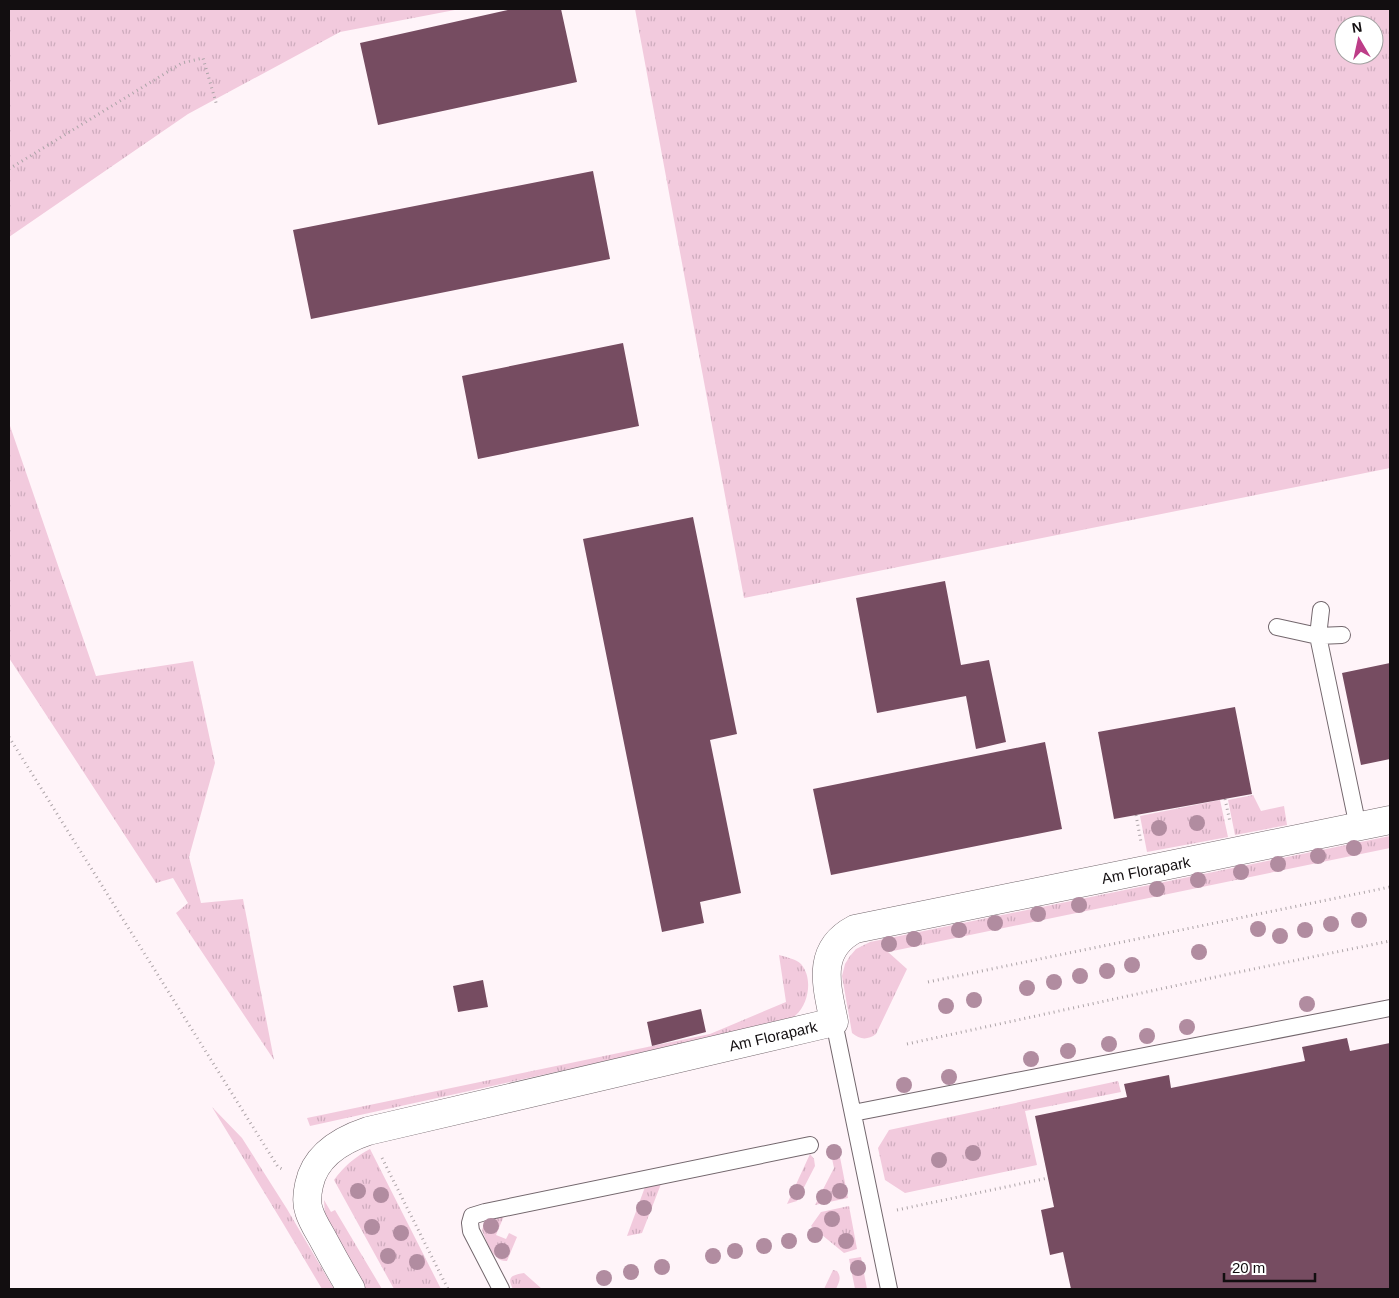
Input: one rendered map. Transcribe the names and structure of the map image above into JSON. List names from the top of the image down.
{
  "streets": {
    "street": ["Am Florapark"]
  },
  "scale_bar": "20 m",
  "north": "top"
}
